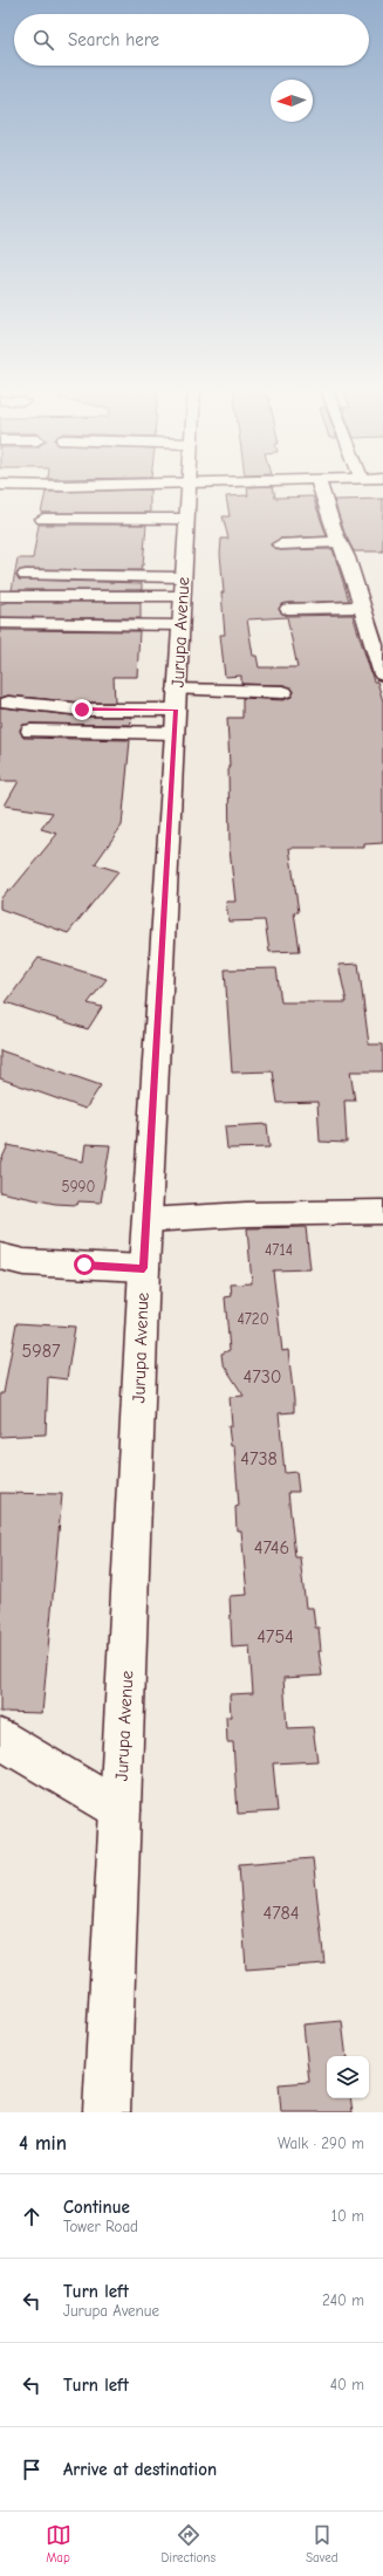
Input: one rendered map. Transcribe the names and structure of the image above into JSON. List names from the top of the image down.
{
  "streets": {
    "main road": ["Jurupa Avenue"]
  },
  "house_numbers": [
    "5990",
    "4714",
    "4720",
    "5987",
    "4730",
    "4738",
    "4746",
    "4754",
    "4784"
  ],
  "north": "left",
  "page": {
    "search": "Search here",
    "heading": ["4 min", "Walk · 290 m"],
    "list": [
      ["Continue", "Tower Road", "10 m"],
      ["Turn left", "Jurupa Avenue", "240 m"],
      ["Turn left", "40 m"],
      "Arrive at destination"
    ],
    "nav": ["Map", "Directions", "Saved"]
  }
}
